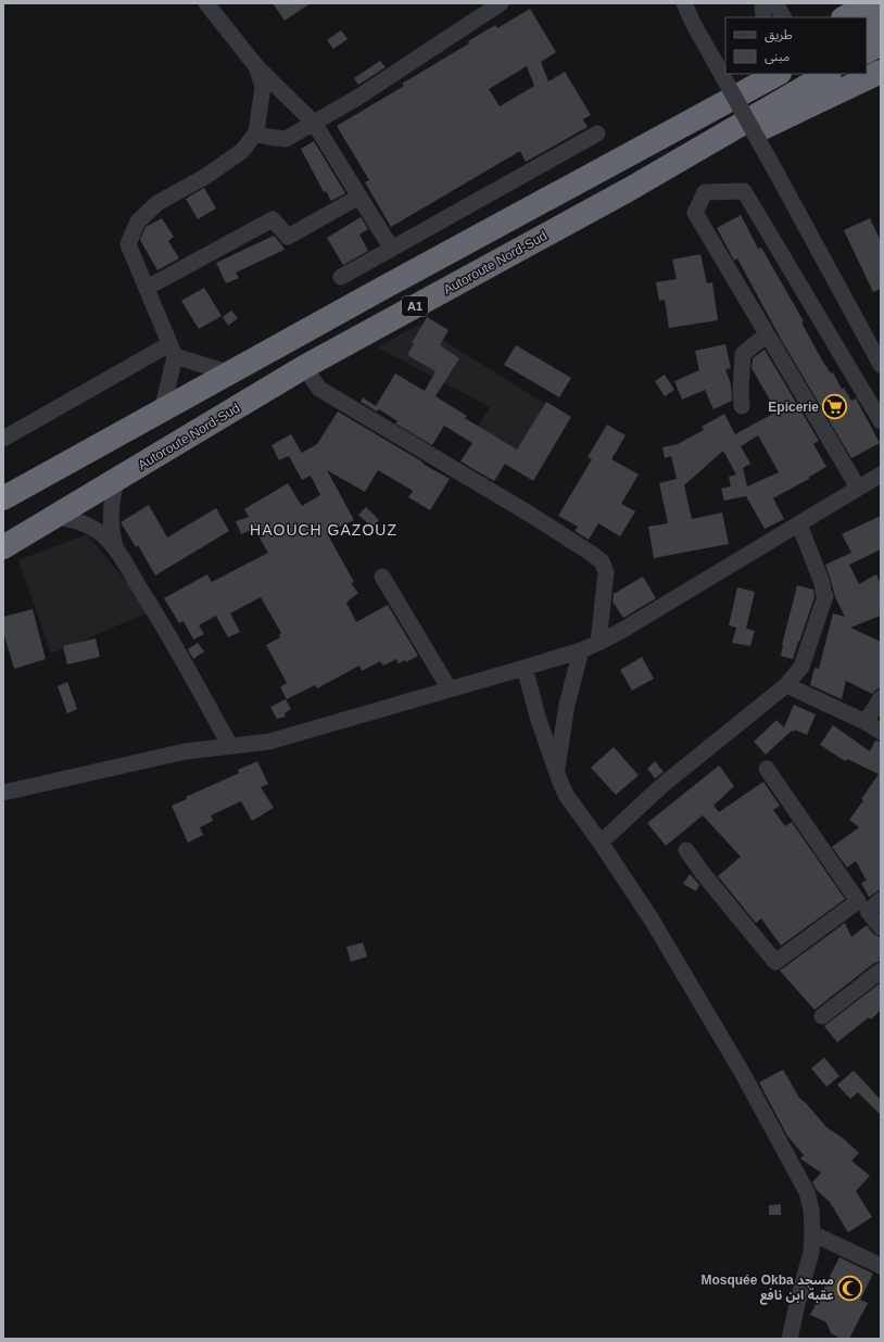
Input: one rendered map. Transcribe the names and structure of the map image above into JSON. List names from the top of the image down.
{
  "streets": {
    "highway": ["Autoroute Nord-Sud", "A1"]
  },
  "districts": ["HAOUCH GAZOUZ"],
  "places": {
    "supermarket": ["Epicerie"],
    "mosque": ["Mosquée Okba مسجد عقبة ابن نافع"]
  },
  "legend": ["طريق", "مبنى"]
}
